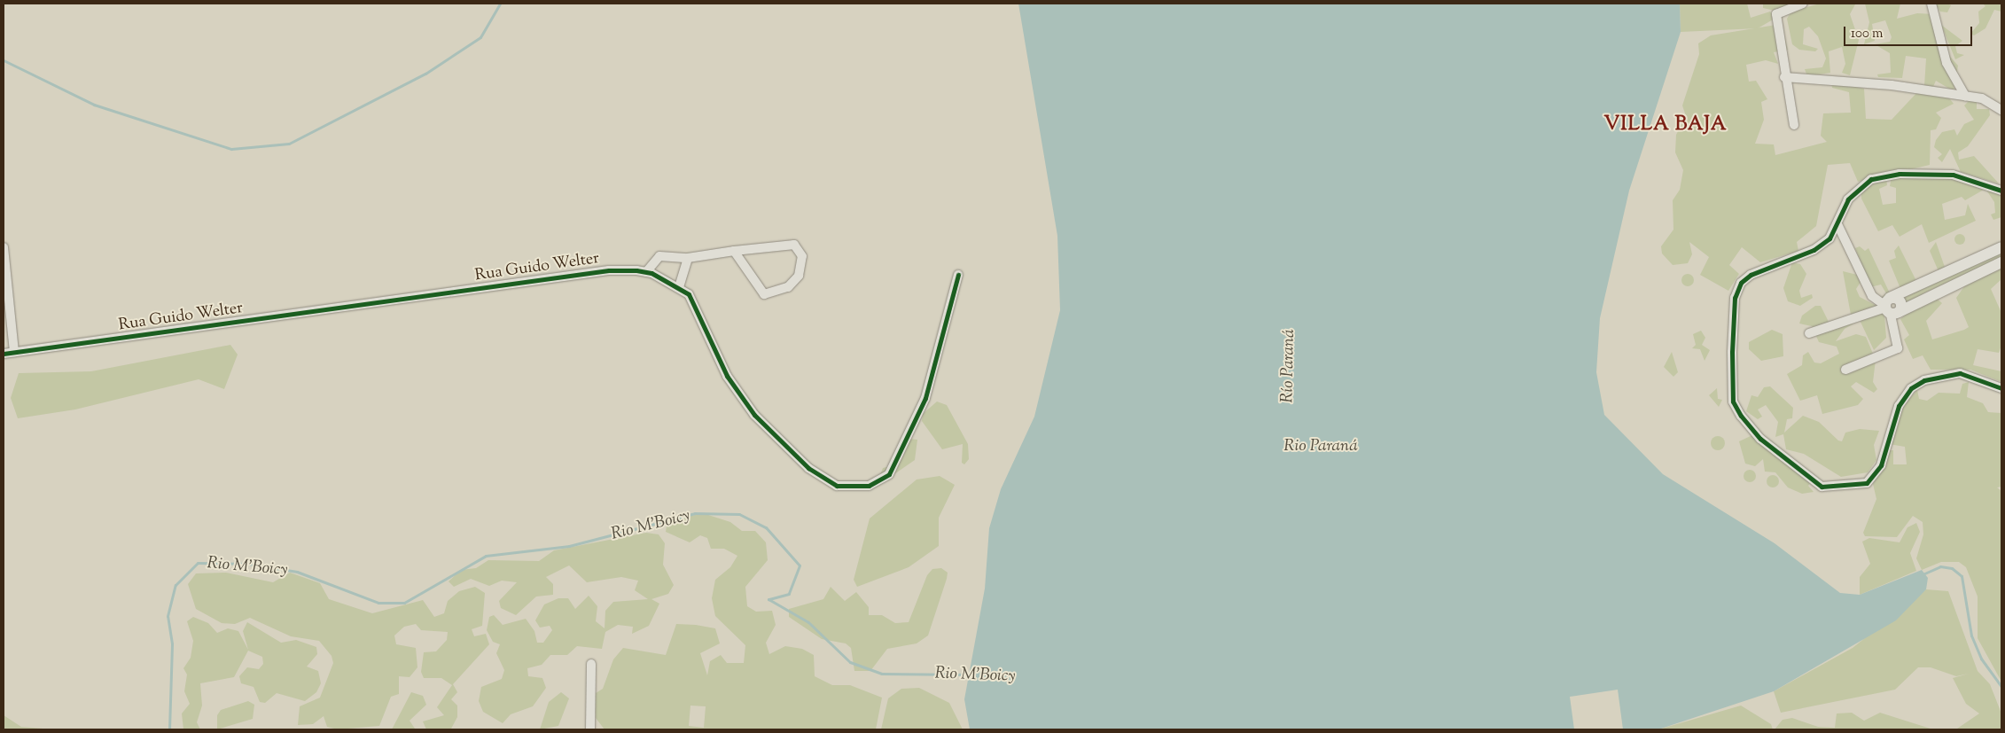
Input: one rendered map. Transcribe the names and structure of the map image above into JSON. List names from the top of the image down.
{
  "streets": {
    "street": ["Rua Guido Welter"]
  },
  "districts": ["VILLA BAJA"],
  "water": ["Río Paraná", "Rio Paraná", "Rio M'Boicy"],
  "scale_bar": "100 m"
}
